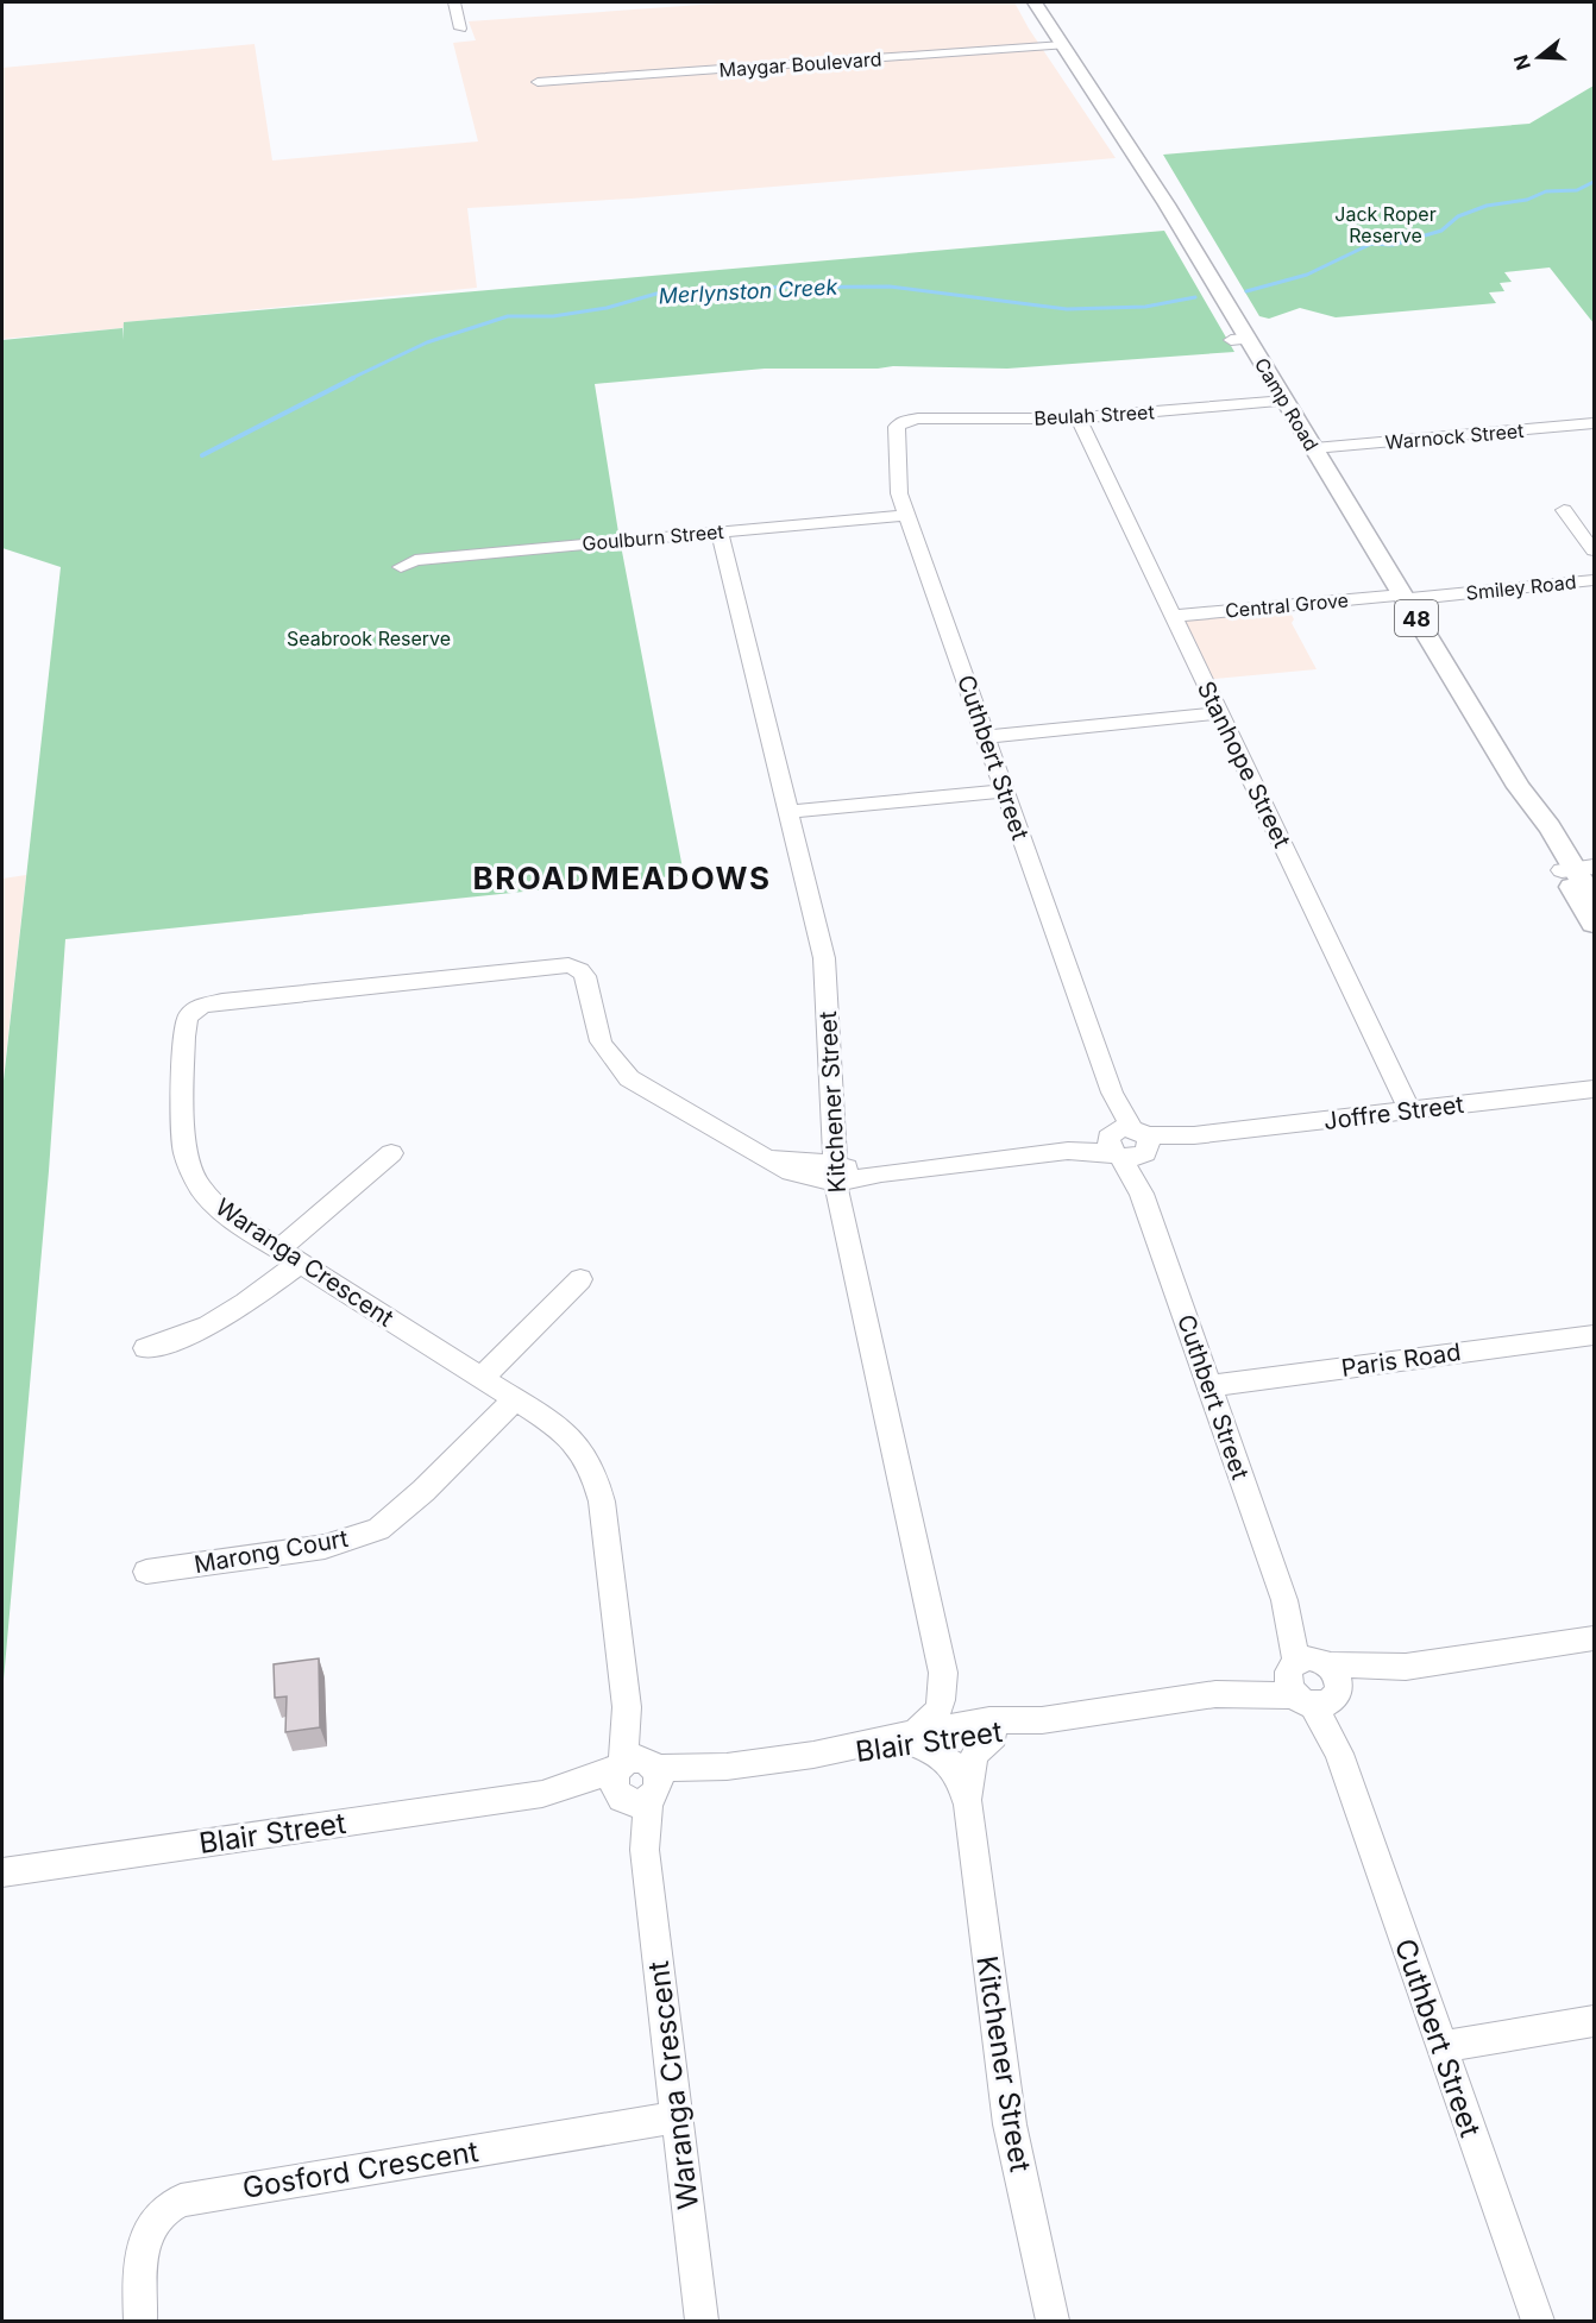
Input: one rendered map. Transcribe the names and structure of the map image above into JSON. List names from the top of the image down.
{
  "streets": {
    "main road": ["Camp Road", "48"],
    "street": [
      "Maygar Boulevard",
      "Beulah Street",
      "Warnock Street",
      "Goulburn Street",
      "Smiley Road",
      "Central Grove",
      "Cuthbert Street",
      "Stanhope Street",
      "Kitchener Street",
      "Joffre Street",
      "Waranga Crescent",
      "Paris Road",
      "Marong Court",
      "Blair Street",
      "Gosford Crescent"
    ]
  },
  "crossings": [
    ["Maygar Boulevard", "Camp Road"],
    ["Camp Road", "Beulah Street"],
    ["Camp Road", "Warnock Street"],
    ["Camp Road", "Smiley Road"],
    ["Camp Road", "Central Grove"],
    ["Beulah Street", "Cuthbert Street"],
    ["Beulah Street", "Stanhope Street"],
    ["Goulburn Street", "Cuthbert Street"],
    ["Goulburn Street", "Kitchener Street"],
    ["Smiley Road", "Central Grove"],
    ["Central Grove", "Stanhope Street"],
    ["Cuthbert Street", "Joffre Street"],
    ["Cuthbert Street", "Paris Road"],
    ["Cuthbert Street", "Blair Street"],
    ["Stanhope Street", "Joffre Street"],
    ["Kitchener Street", "Joffre Street"],
    ["Kitchener Street", "Waranga Crescent"],
    ["Joffre Street", "Waranga Crescent"],
    ["Waranga Crescent", "Marong Court"],
    ["Waranga Crescent", "Blair Street"],
    ["Waranga Crescent", "Gosford Crescent"]
  ],
  "districts": ["BROADMEADOWS"],
  "water": ["Merlynston Creek"],
  "parks": ["Jack Roper Reserve", "Seabrook Reserve"],
  "north": "left"
}
